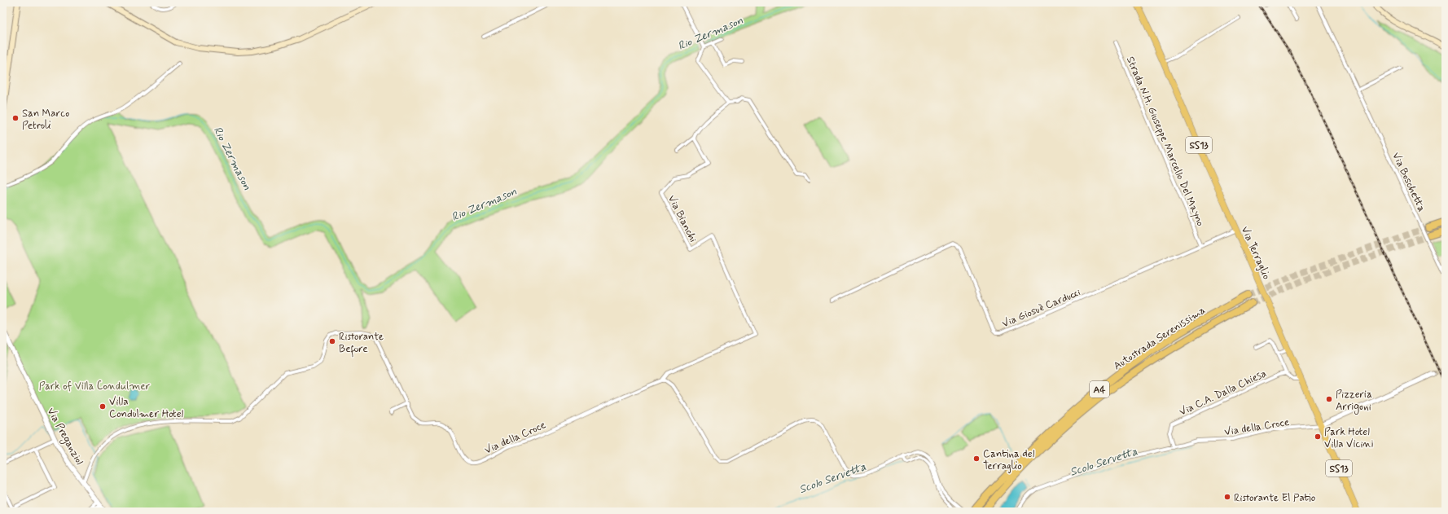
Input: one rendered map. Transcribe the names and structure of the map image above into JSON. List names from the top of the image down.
{
  "streets": {
    "highway": ["Autostrada Serenissima", "A4"],
    "main road": ["SS13", "Via Terraglio"],
    "street": [
      "Strada N.H. Giuseppe Marcello Del Mayno",
      "Via Boschetta",
      "Via Bianchi",
      "Via Giosuè Carducci",
      "Via C.A. Dalla Chiesa",
      "Via della Croce",
      "Via Preganziol"
    ]
  },
  "crossings": [
    ["Strada N.H. Giuseppe Marcello Del Mayno", "Via Giosuè Carducci"],
    ["Via Bianchi", "Via della Croce"],
    ["Via Terraglio", "Via Giosuè Carducci"],
    ["Via Terraglio", "Via della Croce"],
    ["Via C.A. Dalla Chiesa", "Via della Croce"],
    ["Via della Croce", "Via Preganziol"]
  ],
  "water": ["Rio Zermason", "Scolo Servetta"],
  "parks": ["Park of Villa Condulmer"],
  "places": [
    "San Marco Petroli",
    "Ristorante Before",
    "Pizzeria Arrigoni",
    "Villa Condulmer Hotel",
    "Park Hotel Villa Vicini",
    "Cantina del Terraglio",
    "Ristorante El Patio"
  ]
}
